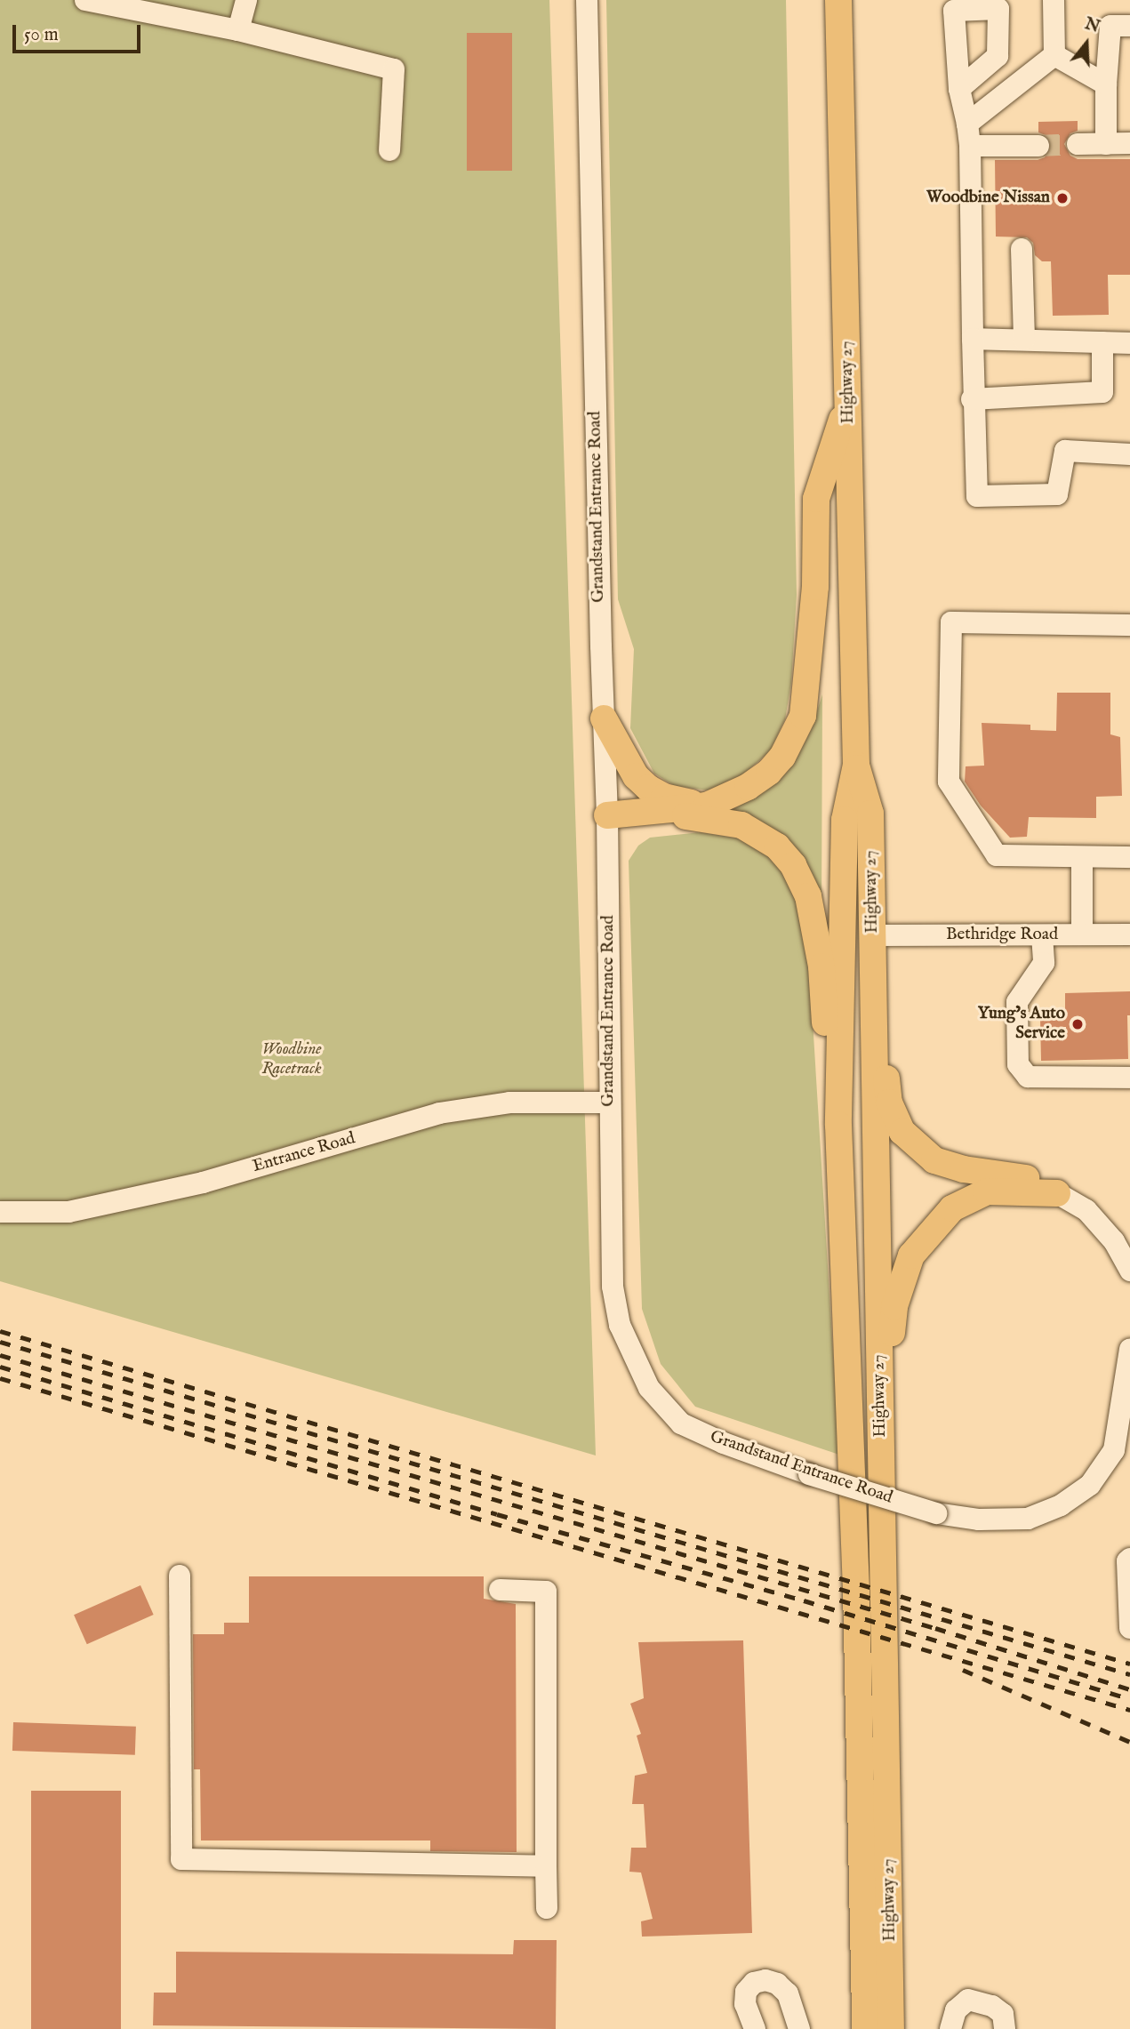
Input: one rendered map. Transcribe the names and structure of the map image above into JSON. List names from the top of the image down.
{
  "streets": {
    "main road": ["Highway 27"],
    "street": ["Grandstand Entrance Road", "Bethridge Road", "Entrance Road"]
  },
  "crossings": [
    ["Highway 27", "Bethridge Road"],
    ["Grandstand Entrance Road", "Entrance Road"]
  ],
  "parks": ["Woodbine Racetrack"],
  "places": ["Woodbine Nissan", "Yung’s Auto Service"],
  "scale_bar": "50 m",
  "north": "top"
}
